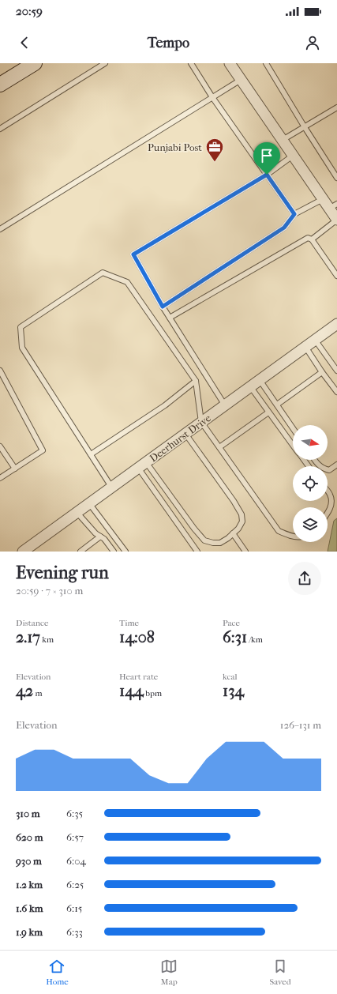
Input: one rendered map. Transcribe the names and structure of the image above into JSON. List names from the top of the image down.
{
  "streets": {
    "street": ["Deerhurst Drive"]
  },
  "places": {
    "office": ["Punjabi Post"]
  },
  "north": "right",
  "page": {
    "status": "20:59",
    "header": "Tempo",
    "heading": ["Evening run", "20:59 · 7 × 310 m"],
    "stats": [
      ["Distance", "2.17 km"],
      ["Time", "14:08"],
      ["Pace", "6:31 /km"],
      ["Elevation", "42 m"],
      ["Heart rate", "144 bpm"],
      ["kcal", "134"]
    ],
    "chart": ["Elevation", "126–131 m"],
    "list": [
      {
        "name": "310 m",
        "note": "6:35"
      },
      {
        "name": "620 m",
        "note": "6:57"
      },
      {
        "name": "930 m",
        "note": "6:04"
      },
      {
        "name": "1.2 km",
        "note": "6:25"
      },
      {
        "name": "1.6 km",
        "note": "6:15"
      },
      {
        "name": "1.9 km",
        "note": "6:33"
      }
    ],
    "tabs": ["Home", "Map", "Saved"]
  }
}
